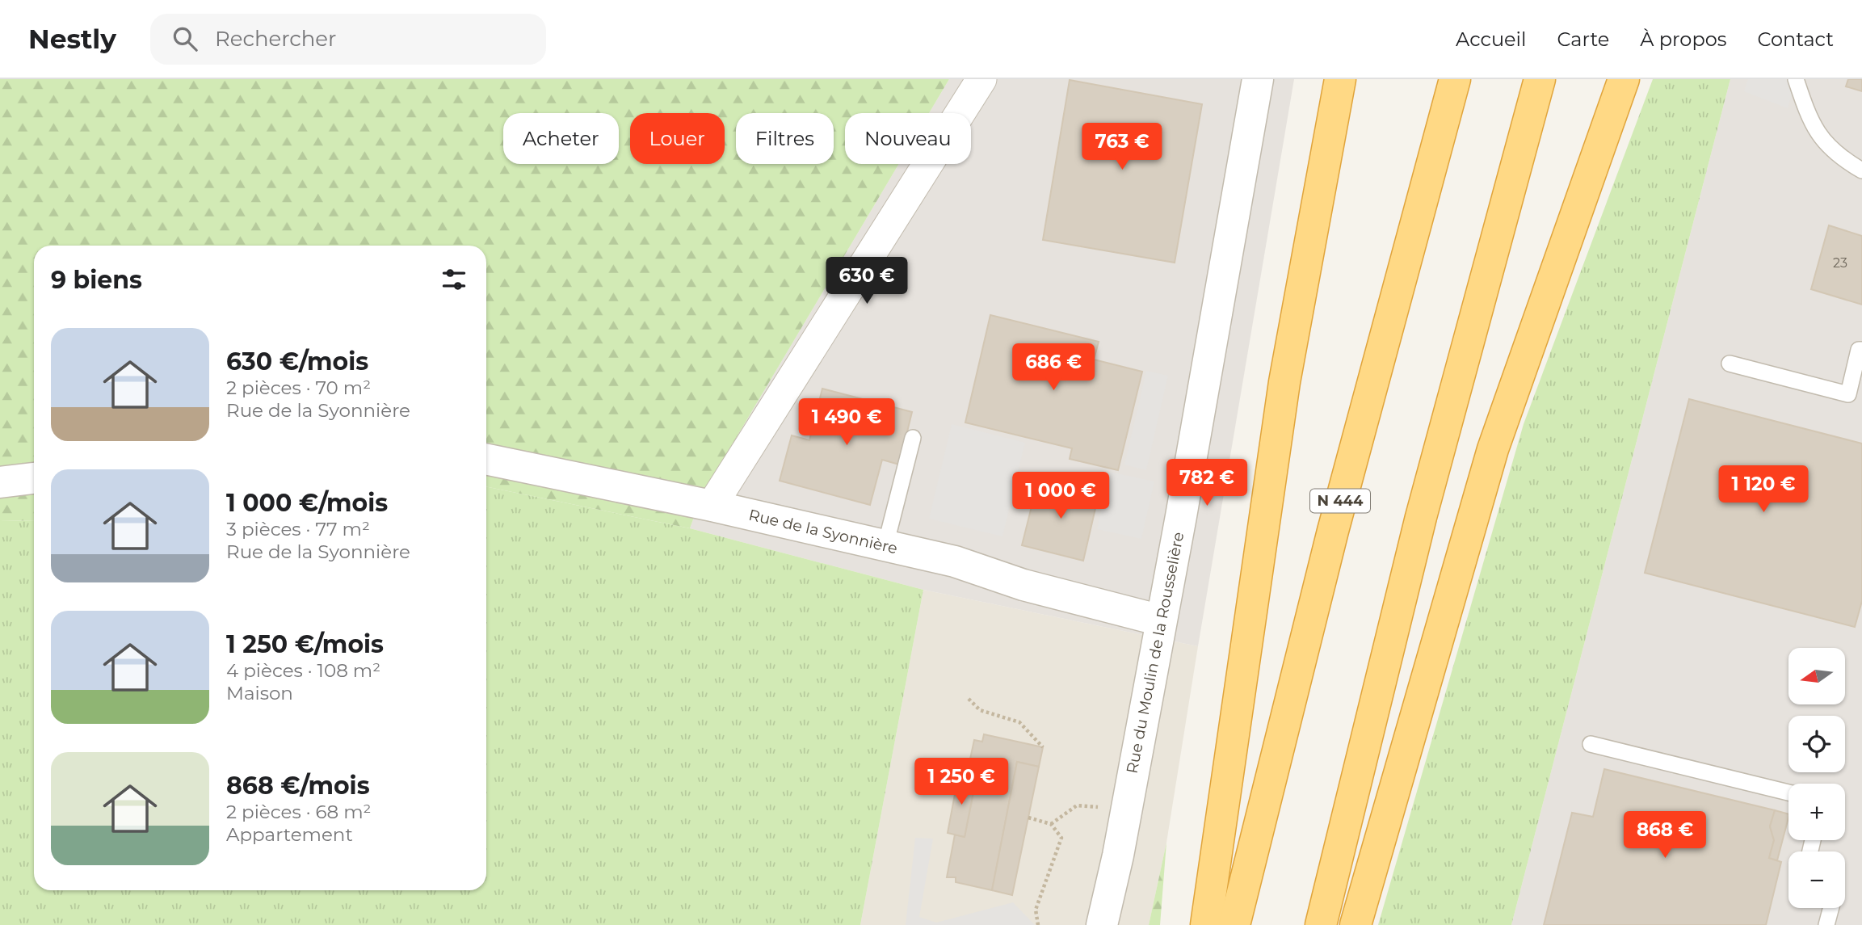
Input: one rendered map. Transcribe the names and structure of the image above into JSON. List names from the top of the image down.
{
  "streets": {
    "highway": ["N 444"],
    "street": ["Rue de la Syonnière", "Rue du Moulin de la Rousselière"]
  },
  "crossings": [
    ["Rue de la Syonnière", "Rue du Moulin de la Rousselière"]
  ],
  "house_numbers": ["23"],
  "north": "left",
  "page": {
    "header": "Nestly",
    "search": "Rechercher",
    "nav": [
      "Accueil",
      "Carte",
      "À propos",
      "Contact"
    ],
    "chip": [
      "Acheter",
      "Louer",
      "Filtres",
      "Nouveau"
    ],
    "price": [
      "763 €",
      "630 €",
      "686 €",
      "1 490 €",
      "782 €",
      "1 120 €",
      "1 000 €",
      "1 250 €",
      "868 €"
    ],
    "heading": "9 biens",
    "list": [
      {
        "name": "630 €/mois",
        "note": "2 pièces · 70 m² · Rue de la Syonnière"
      },
      {
        "name": "1 000 €/mois",
        "note": "3 pièces · 77 m² · Rue de la Syonnière"
      },
      {
        "name": "1 250 €/mois",
        "note": "4 pièces · 108 m² · Maison"
      },
      {
        "name": "868 €/mois",
        "note": "2 pièces · 68 m² · Appartement"
      }
    ],
    "map_buttons": ["+", "−"]
  }
}
